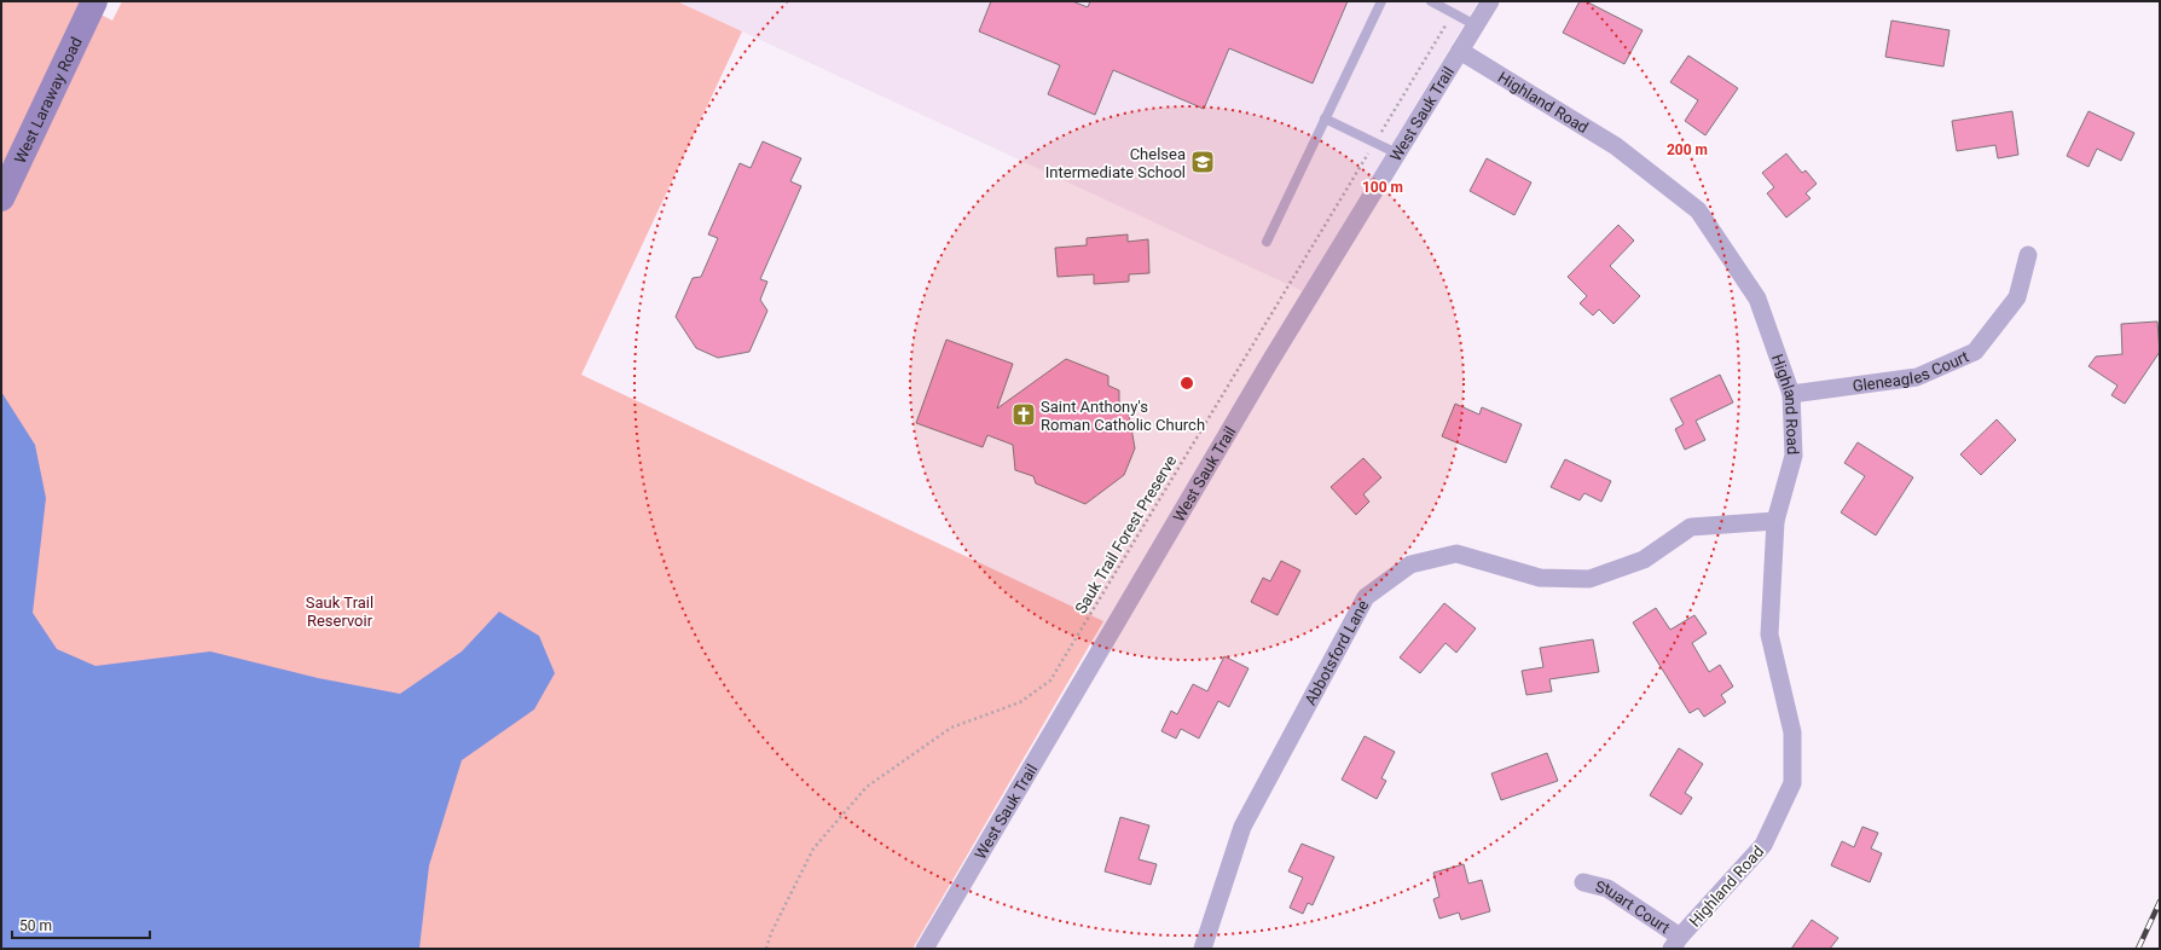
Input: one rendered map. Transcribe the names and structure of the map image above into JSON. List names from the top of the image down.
{
  "streets": {
    "main road": ["West Laraway Road"],
    "street": [
      "Highland Road",
      "West Sauk Trail",
      "Gleneagles Court",
      "Abbotsford Lane",
      "Stuart Court"
    ],
    "path": ["Sauk Trail Forest Preserve"]
  },
  "crossings": [
    ["Highland Road", "West Sauk Trail"],
    ["Highland Road", "Gleneagles Court"],
    ["Highland Road", "Abbotsford Lane"],
    ["Highland Road", "Stuart Court"]
  ],
  "parks": ["Sauk Trail Reservoir"],
  "places": {
    "school or university": ["Chelsea Intermediate School"],
    "church": ["Saint Anthony's Roman Catholic Church"]
  },
  "scale_bar": "50 m",
  "rings": ["200 m", "100 m"]
}
